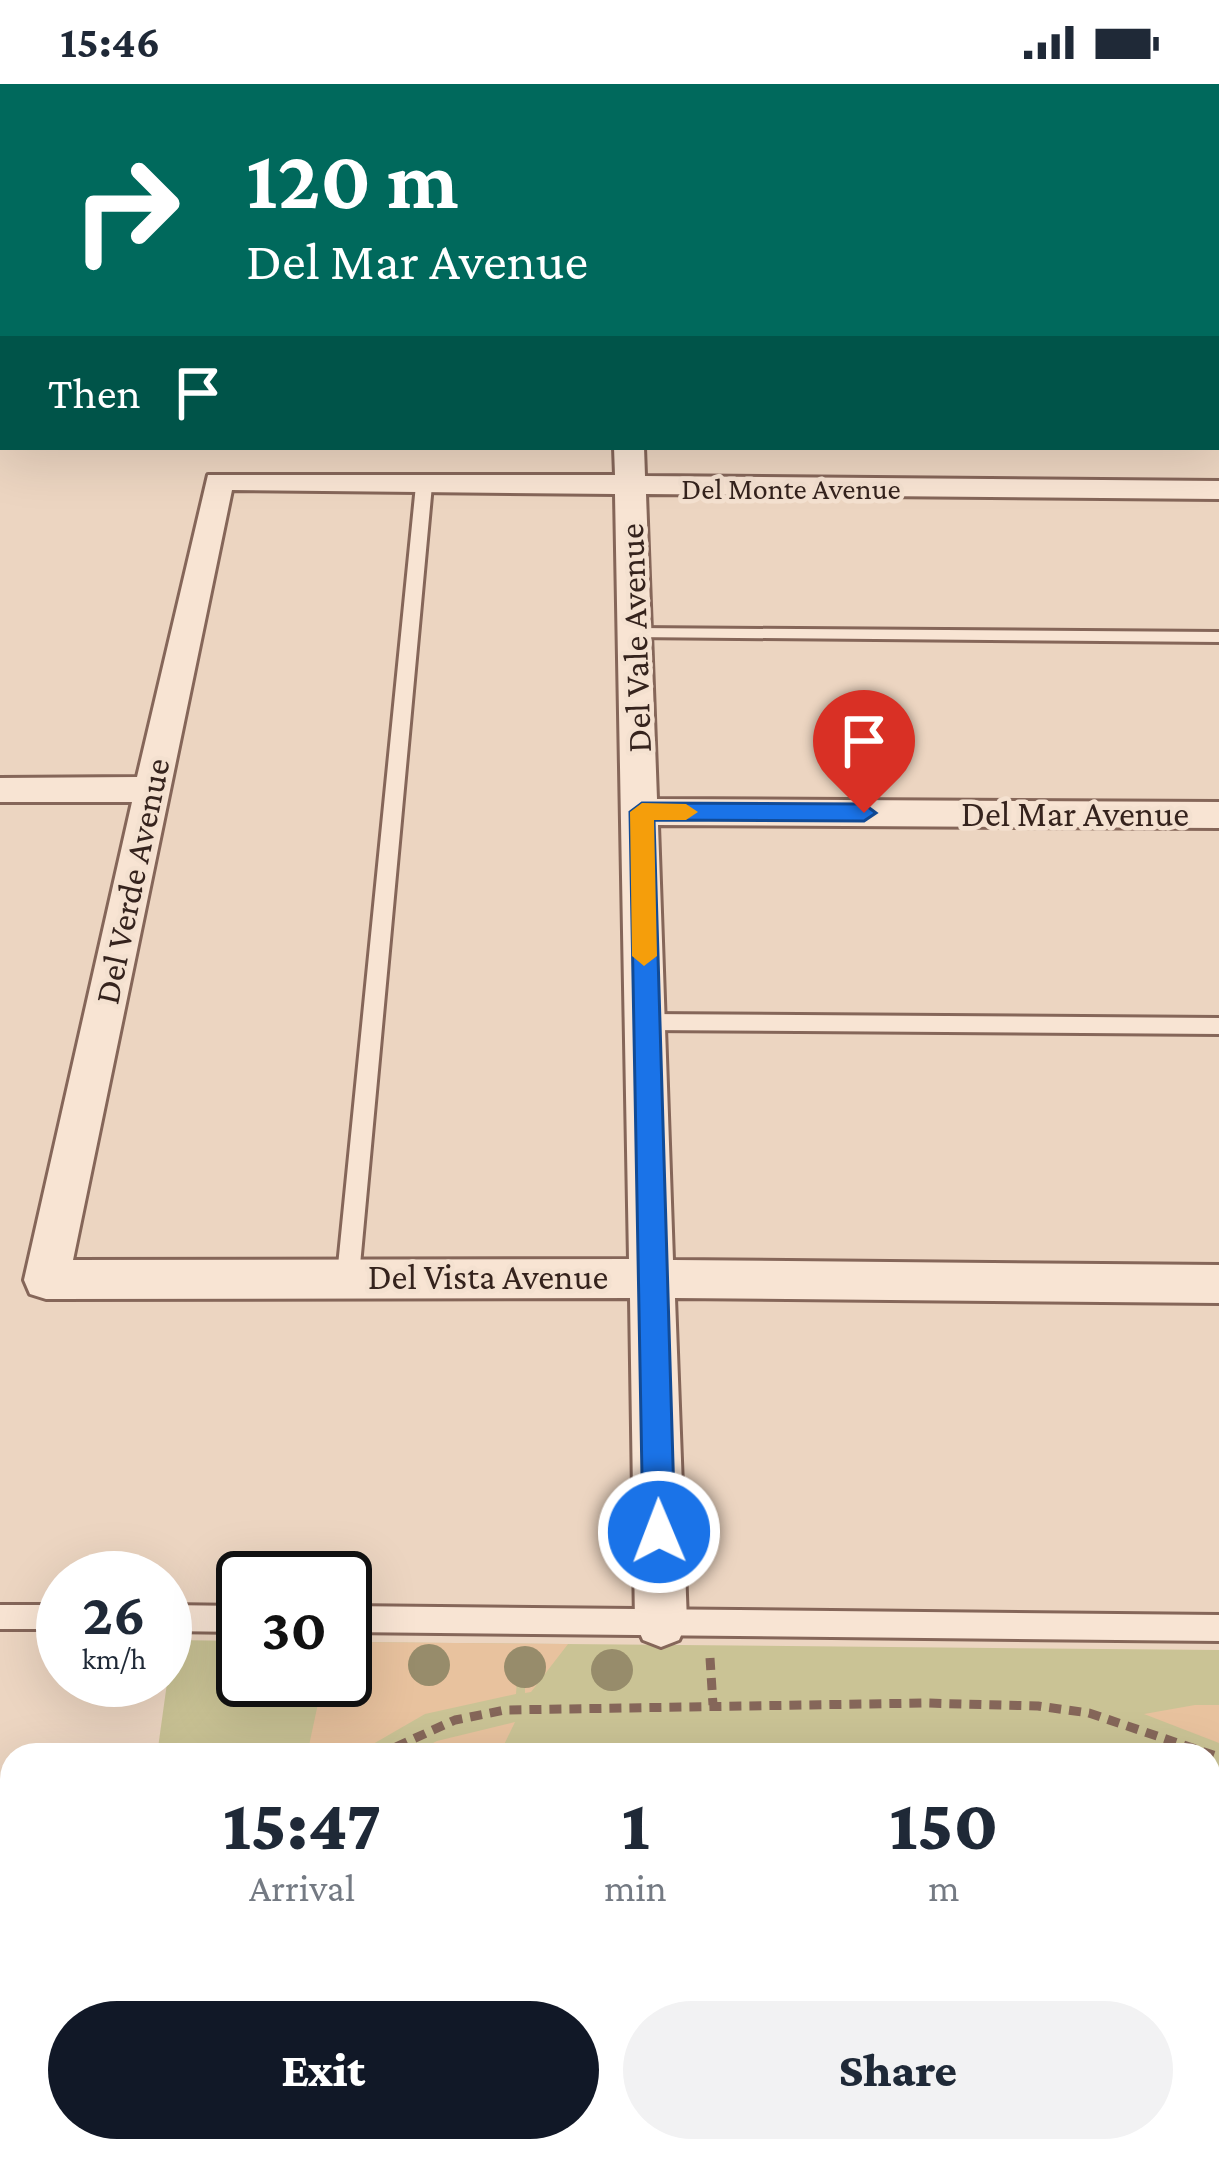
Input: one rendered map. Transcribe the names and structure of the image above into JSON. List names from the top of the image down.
{
  "streets": {
    "street": [
      "Del Monte Avenue",
      "Del Vale Avenue",
      "Del Mar Avenue",
      "Del Verde Avenue",
      "Del Vista Avenue"
    ]
  },
  "crossings": [
    ["Del Monte Avenue", "Del Vale Avenue"],
    ["Del Monte Avenue", "Del Verde Avenue"],
    ["Del Vale Avenue", "Del Mar Avenue"],
    ["Del Vale Avenue", "Del Vista Avenue"],
    ["Del Verde Avenue", "Del Vista Avenue"]
  ],
  "page": {
    "status": "15:46",
    "turn": ["120 m", "Del Mar Avenue"],
    "then": "Then",
    "speed": "26 km/h",
    "limit": "30",
    "eta": [
      "15:47",
      "Arrival",
      "1",
      "min",
      "150",
      "m"
    ],
    "buttons": ["Exit", "Share"]
  }
}
